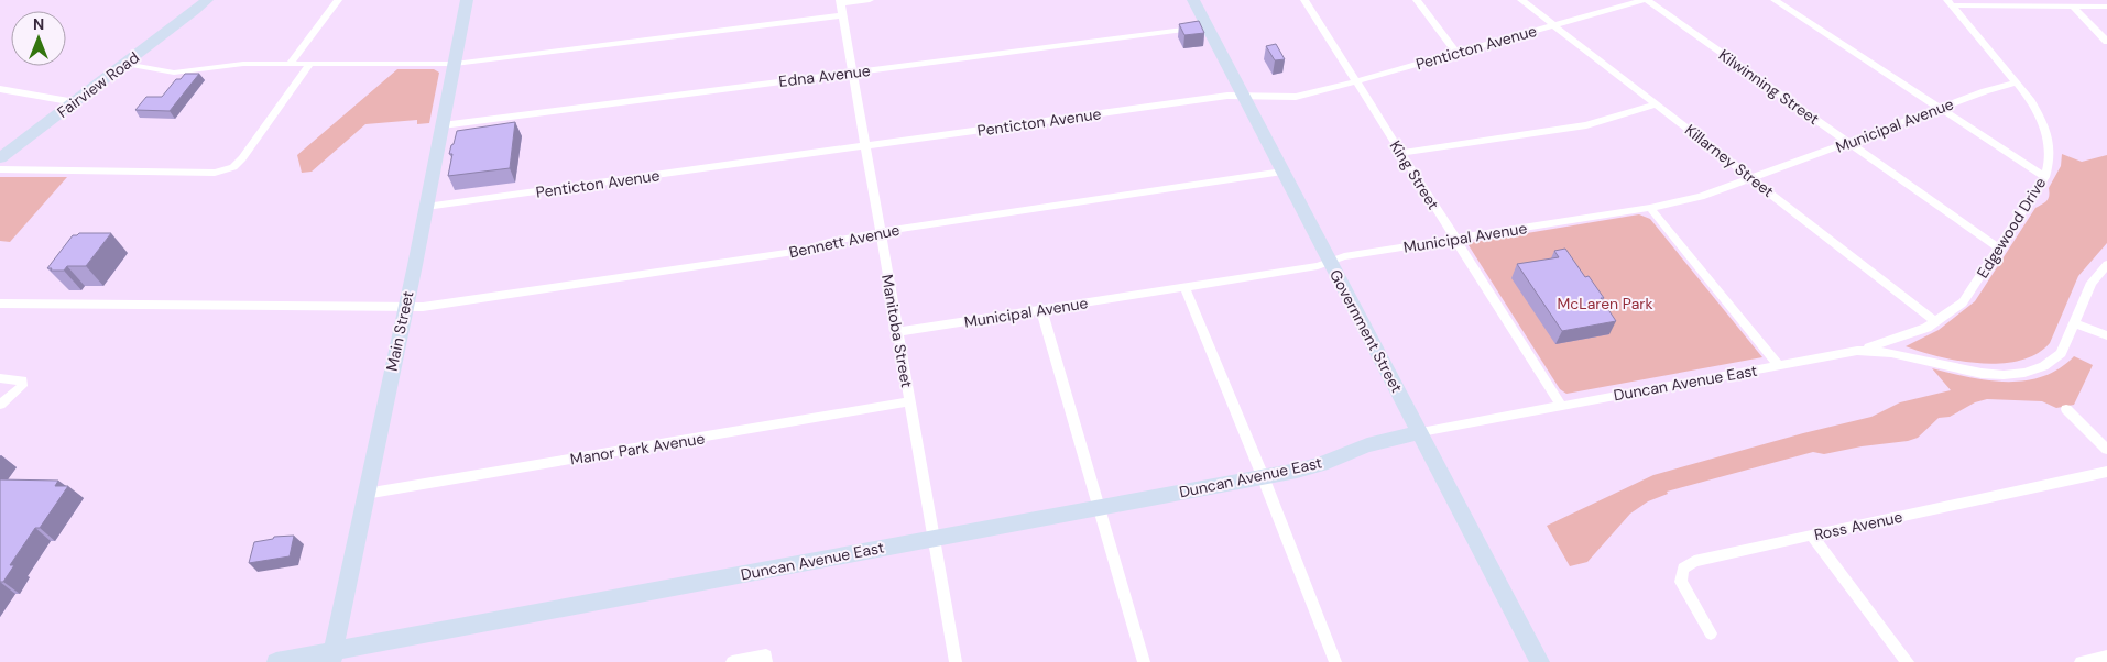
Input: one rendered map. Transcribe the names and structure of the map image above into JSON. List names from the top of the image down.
{
  "streets": {
    "street": [
      "Penticton Avenue",
      "Edna Avenue",
      "Fairview Road",
      "Kilwinning Street",
      "Municipal Avenue",
      "Killarney Street",
      "King Street",
      "Edgewood Drive",
      "Bennett Avenue",
      "Main Street",
      "Manitoba Street",
      "Government Street",
      "Duncan Avenue East",
      "Manor Park Avenue",
      "Ross Avenue"
    ]
  },
  "crossings": [
    ["Penticton Avenue", "Kilwinning Street"],
    ["Penticton Avenue", "Killarney Street"],
    ["Penticton Avenue", "King Street"],
    ["Penticton Avenue", "Main Street"],
    ["Penticton Avenue", "Manitoba Street"],
    ["Penticton Avenue", "Government Street"],
    ["Edna Avenue", "Main Street"],
    ["Edna Avenue", "Manitoba Street"],
    ["Edna Avenue", "Government Street"],
    ["Kilwinning Street", "Municipal Avenue"],
    ["Kilwinning Street", "Edgewood Drive"],
    ["Municipal Avenue", "Killarney Street"],
    ["Municipal Avenue", "King Street"],
    ["Municipal Avenue", "Edgewood Drive"],
    ["Municipal Avenue", "Manitoba Street"],
    ["Municipal Avenue", "Government Street"],
    ["Killarney Street", "Edgewood Drive"],
    ["King Street", "Duncan Avenue East"],
    ["Edgewood Drive", "Duncan Avenue East"],
    ["Bennett Avenue", "Main Street"],
    ["Bennett Avenue", "Manitoba Street"],
    ["Bennett Avenue", "Government Street"],
    ["Main Street", "Duncan Avenue East"],
    ["Main Street", "Manor Park Avenue"],
    ["Manitoba Street", "Duncan Avenue East"],
    ["Manitoba Street", "Manor Park Avenue"],
    ["Government Street", "Duncan Avenue East"]
  ],
  "parks": ["McLaren Park"],
  "north": "top"
}
